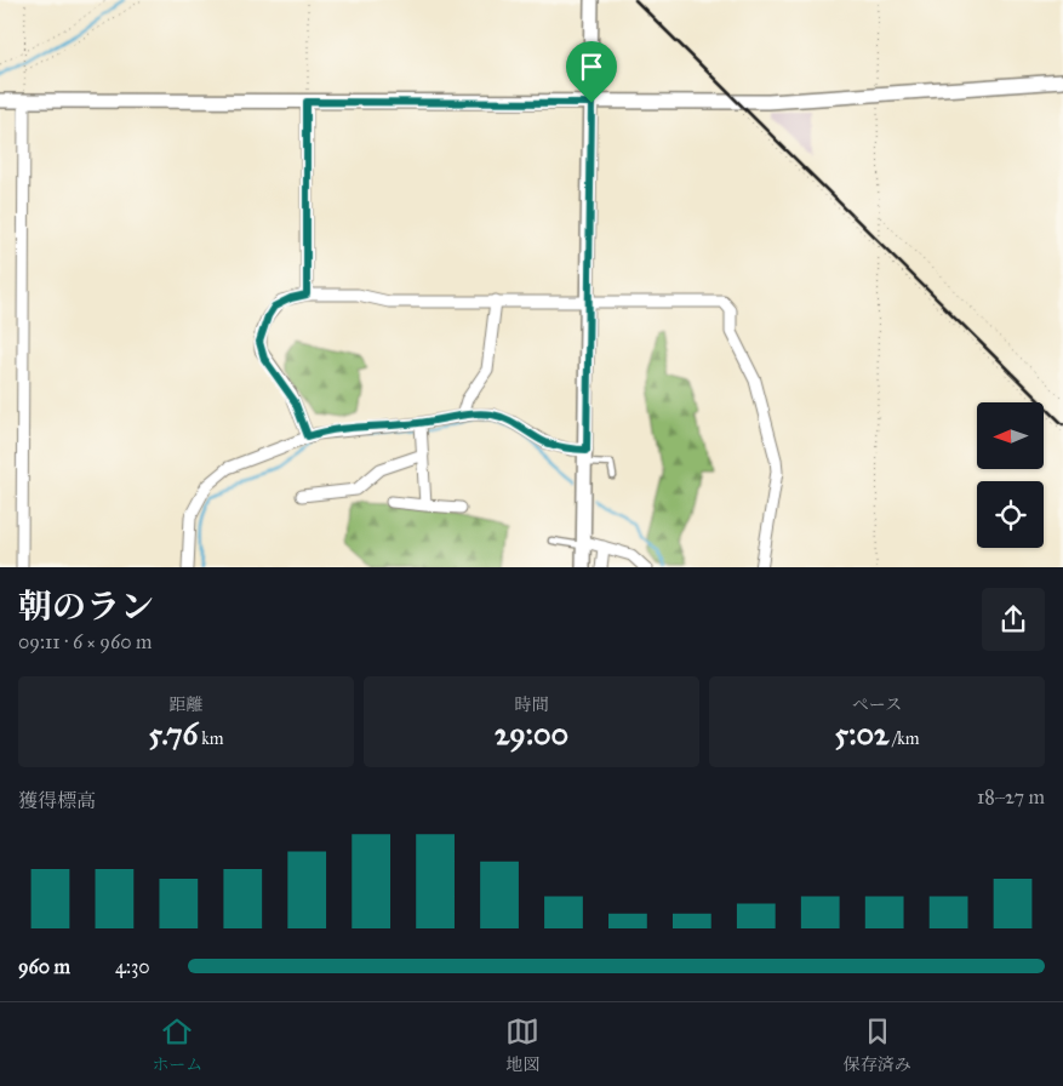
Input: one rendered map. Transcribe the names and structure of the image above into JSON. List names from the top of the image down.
{
  "north": "left",
  "page": {
    "heading": ["朝のラン", "09:11 · 6 × 960 m"],
    "stats": [
      ["距離", "5.76 km"],
      ["時間", "29:00"],
      ["ペース", "5:02 /km"]
    ],
    "chart": ["獲得標高", "18–27 m"],
    "list": [
      {
        "name": "960 m",
        "note": "4:30"
      }
    ],
    "tabs": ["ホーム", "地図", "保存済み"]
  }
}
